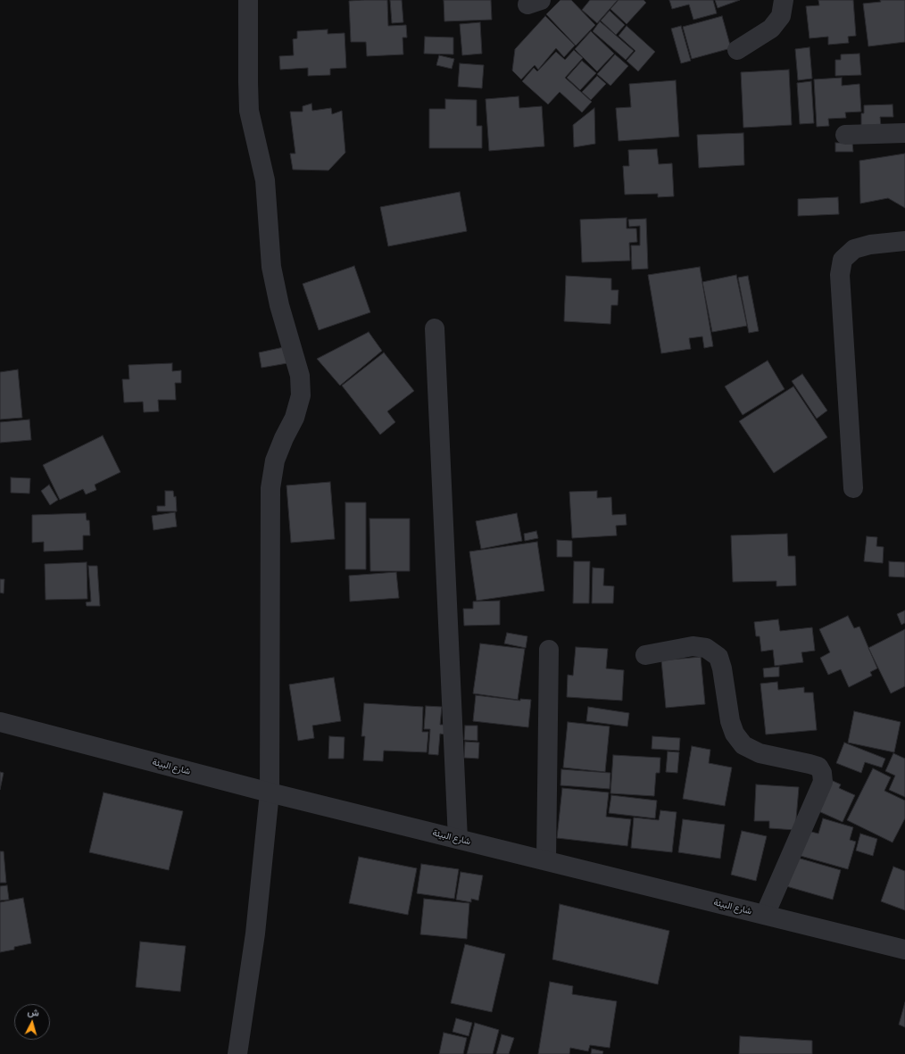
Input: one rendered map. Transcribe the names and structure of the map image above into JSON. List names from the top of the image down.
{
  "streets": {
    "street": ["شارع البيئة"]
  },
  "north": "top"
}
